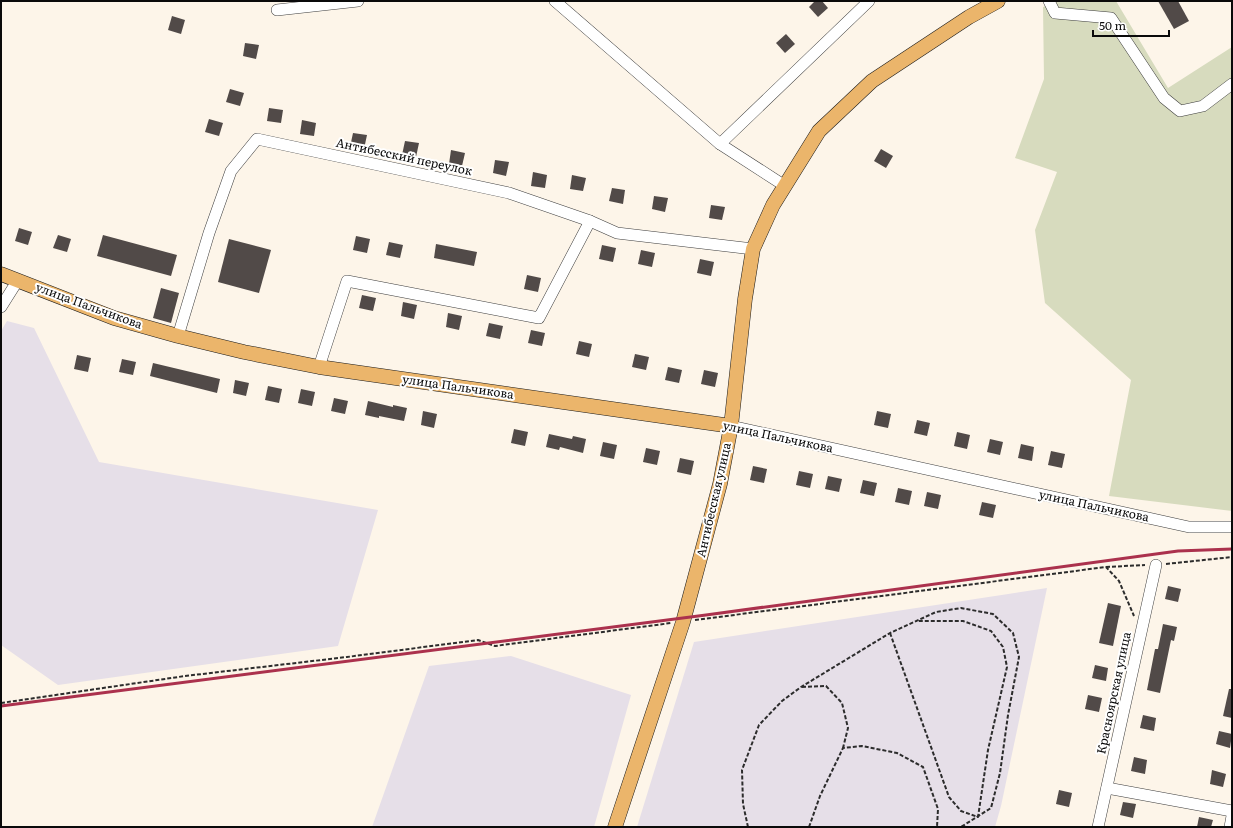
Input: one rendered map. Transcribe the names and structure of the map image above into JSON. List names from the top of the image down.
{
  "streets": {
    "main road": ["улица Пальчикова", "Антибесская улица"],
    "street": ["Антибесский переулок", "Красноярская улица"]
  },
  "crossings": [
    ["Антибесский переулок", "улица Пальчикова"],
    ["Антибесский переулок", "Антибесская улица"],
    ["улица Пальчикова", "Антибесская улица"]
  ],
  "scale_bar": "50 m"
}
